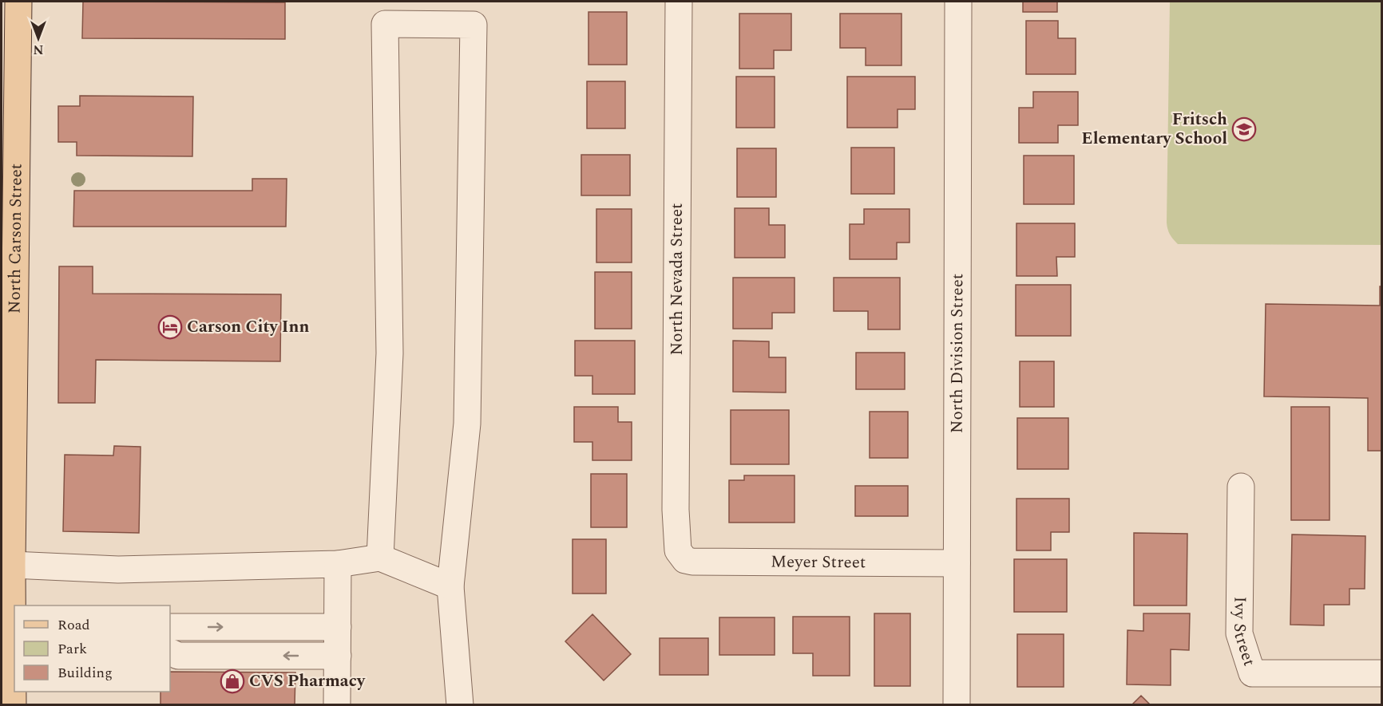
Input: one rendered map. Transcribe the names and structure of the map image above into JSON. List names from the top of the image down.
{
  "streets": {
    "main road": ["North Carson Street"],
    "street": [
      "North Nevada Street",
      "North Division Street",
      "Meyer Street",
      "Ivy Street"
    ]
  },
  "crossings": [
    ["North Nevada Street", "Meyer Street"],
    ["North Division Street", "Meyer Street"]
  ],
  "places": {
    "school or university": ["Fritsch Elementary School"],
    "hotel": ["Carson City Inn"],
    "shop": ["CVS Pharmacy"]
  },
  "legend": ["Road", "Park", "Building"],
  "north": "bottom"
}
